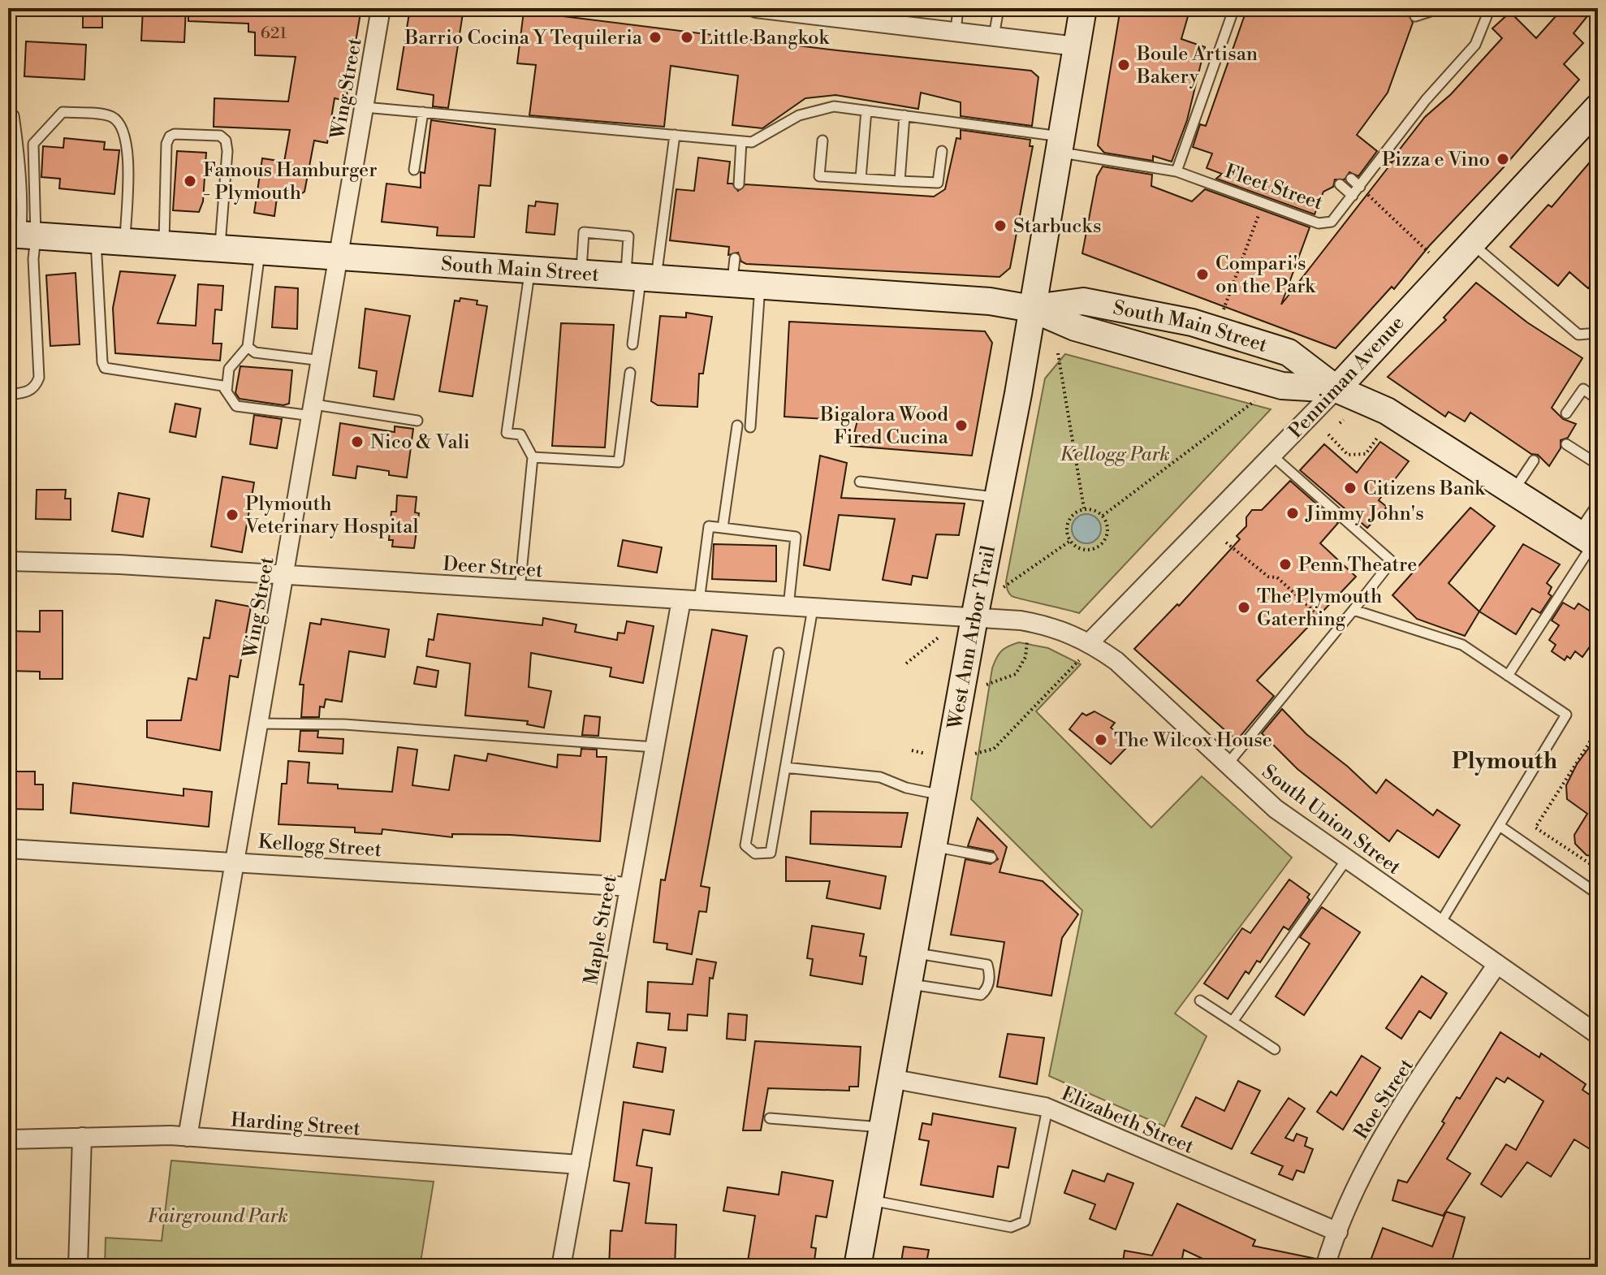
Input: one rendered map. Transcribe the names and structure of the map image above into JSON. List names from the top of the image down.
{
  "streets": {
    "main road": ["South Main Street", "Penniman Avenue", "West Ann Arbor Trail"],
    "street": [
      "Wing Street",
      "Deer Street",
      "South Union Street",
      "Kellogg Street",
      "Maple Street",
      "Roe Street",
      "Elizabeth Street",
      "Harding Street"
    ],
    "lane": ["Fleet Street"]
  },
  "crossings": [
    ["Wing Street", "South Main Street"],
    ["Wing Street", "Deer Street"],
    ["Wing Street", "Kellogg Street"],
    ["Wing Street", "Harding Street"],
    ["Fleet Street", "West Ann Arbor Trail"],
    ["South Main Street", "Penniman Avenue"],
    ["South Main Street", "West Ann Arbor Trail"],
    ["Penniman Avenue", "South Union Street"],
    ["Deer Street", "West Ann Arbor Trail"],
    ["Deer Street", "South Union Street"],
    ["Deer Street", "Maple Street"],
    ["West Ann Arbor Trail", "South Union Street"],
    ["West Ann Arbor Trail", "Elizabeth Street"],
    ["South Union Street", "Roe Street"],
    ["Kellogg Street", "Maple Street"],
    ["Maple Street", "Harding Street"],
    ["Roe Street", "Elizabeth Street"]
  ],
  "districts": ["Plymouth"],
  "parks": ["Kellogg Park", "Fairground Park"],
  "places": [
    "Barrio Cocina Y Tequileria",
    "Little Bangkok",
    "Boule Artisan Bakery",
    "Pizza e Vino",
    "Famous Hamburger - Plymouth",
    "Starbucks",
    "Compari's on the Park",
    "Bigalora Wood Fired Cucina",
    "Nico & Vali",
    "Citizens Bank",
    "Jimmy John's",
    "Plymouth Veterinary Hospital",
    "Penn Theatre",
    "The Plymouth Gaterhing",
    "The Wilcox House"
  ],
  "house_numbers": ["621"]
}
